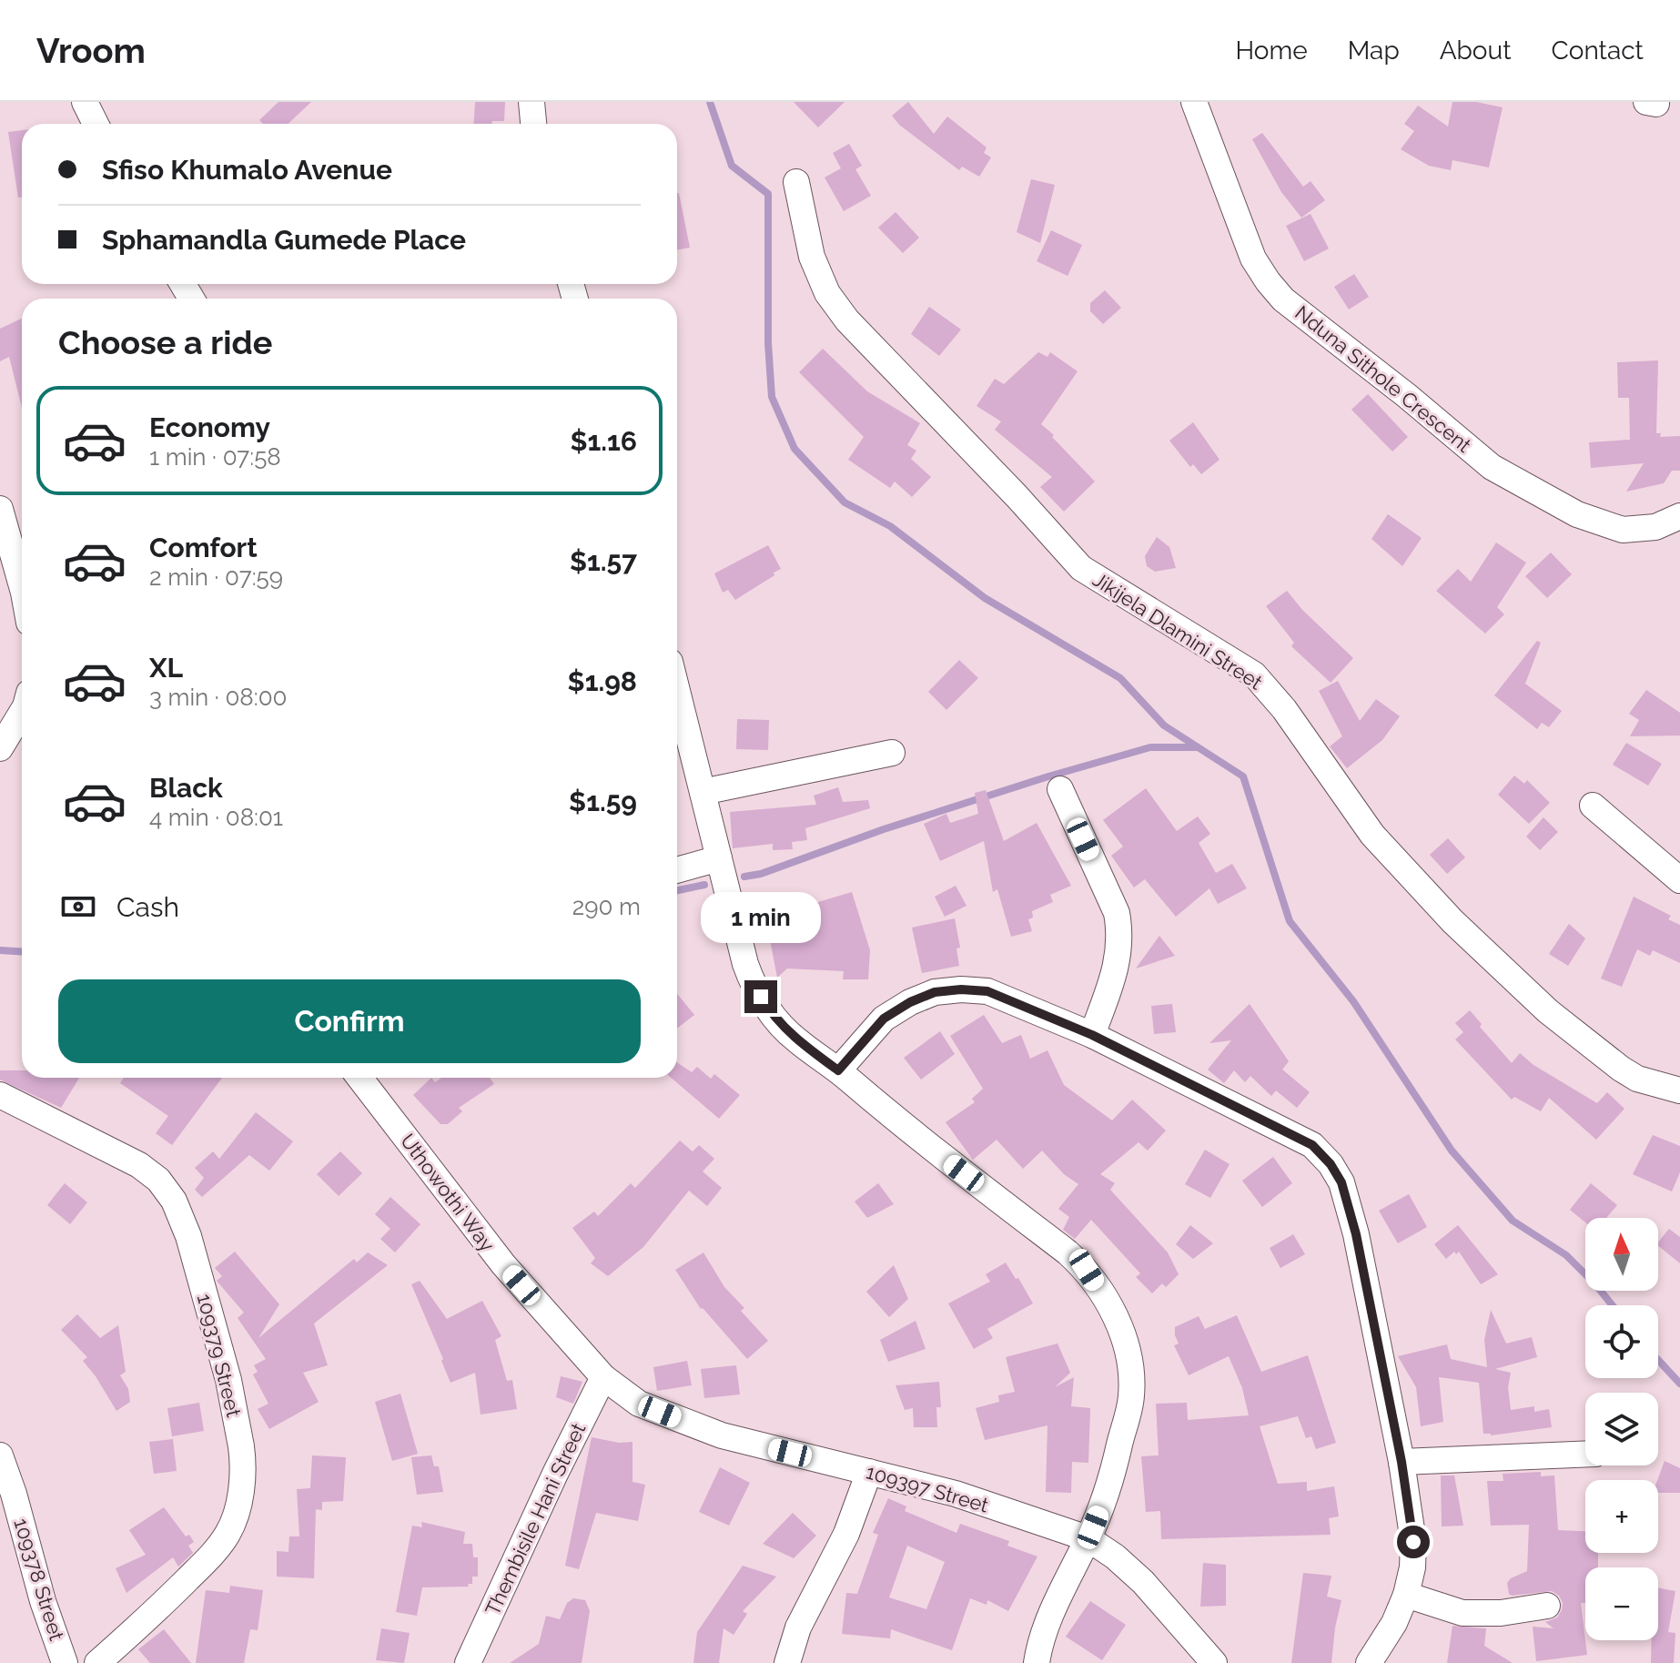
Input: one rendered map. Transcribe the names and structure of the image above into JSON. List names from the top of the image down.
{
  "streets": {
    "street": [
      "Nduna Sithole Crescent",
      "Jikijela Dlamini Street",
      "Uthowothi Way",
      "109379 Street",
      "109397 Street",
      "Thembisile Hani Street",
      "109378 Street"
    ]
  },
  "crossings": [
    ["Uthowothi Way", "109397 Street"],
    ["Uthowothi Way", "Thembisile Hani Street"],
    ["109397 Street", "Thembisile Hani Street"]
  ],
  "north": "top",
  "page": {
    "header": "Vroom",
    "nav": [
      "Home",
      "Map",
      "About",
      "Contact"
    ],
    "banner": ["Sfiso Khumalo Avenue", "Sphamandla Gumede Place"],
    "heading": "Choose a ride",
    "list": [
      {
        "name": "Economy",
        "note": "1 min · 07:58",
        "value": "$1.16"
      },
      {
        "name": "Comfort",
        "note": "2 min · 07:59",
        "value": "$1.57"
      },
      {
        "name": "XL",
        "note": "3 min · 08:00",
        "value": "$1.98"
      },
      {
        "name": "Black",
        "note": "4 min · 08:01",
        "value": "$1.59"
      }
    ],
    "pay": ["Cash", "290 m"],
    "bubble": "1 min",
    "buttons": "Confirm",
    "map_buttons": ["+", "−"]
  }
}
